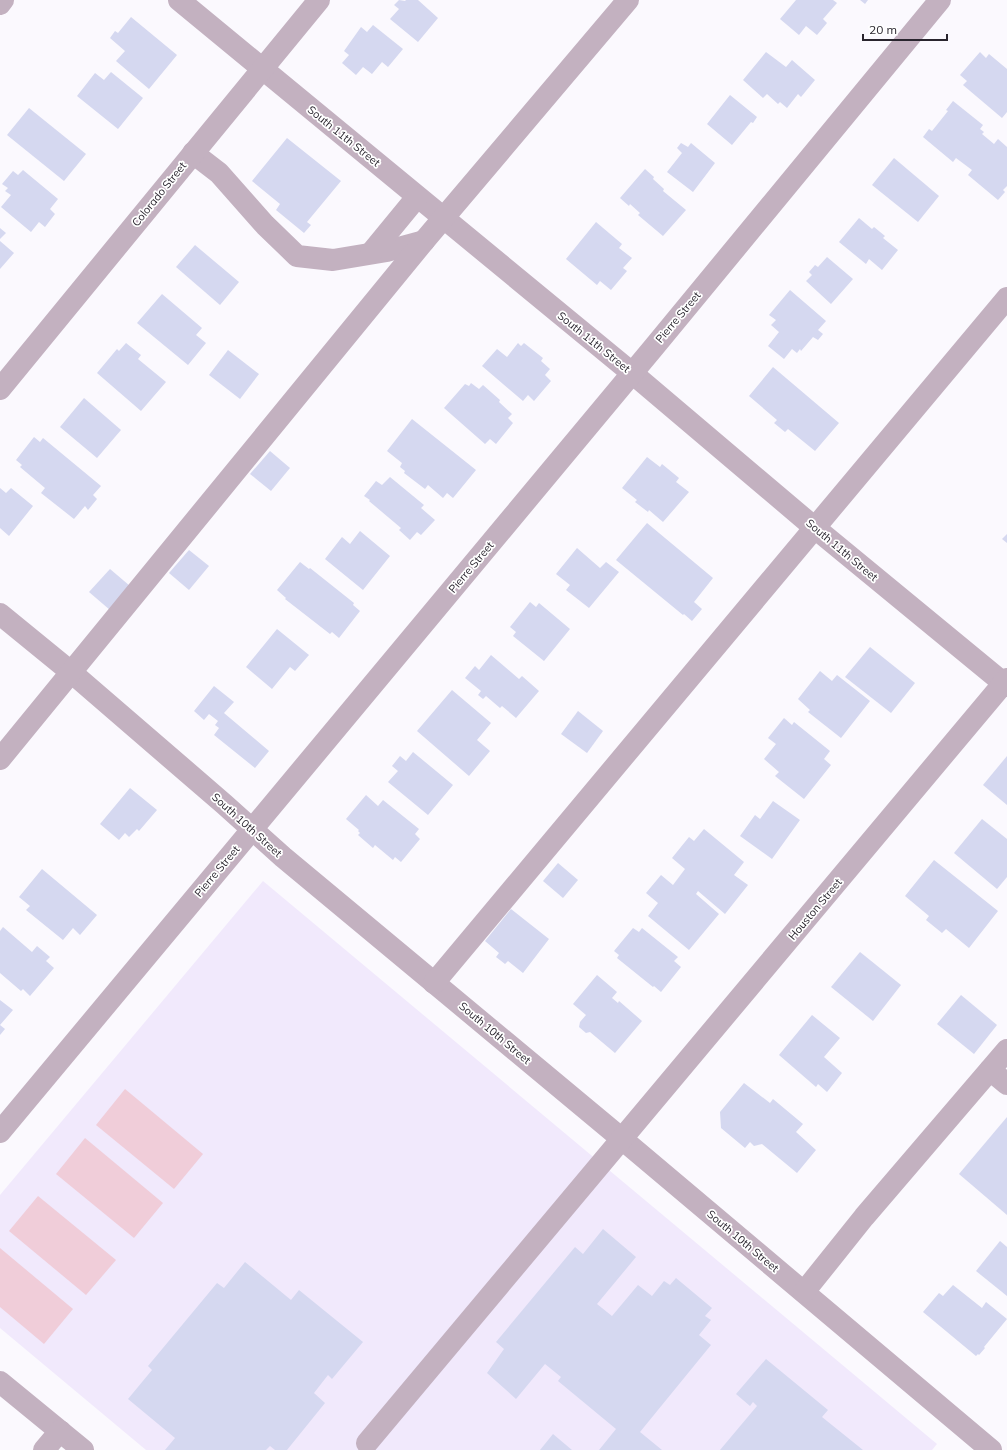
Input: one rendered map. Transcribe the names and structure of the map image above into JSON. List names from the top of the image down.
{
  "streets": {
    "street": [
      "South 11th Street",
      "Colorado Street",
      "Pierre Street",
      "South 10th Street",
      "Houston Street"
    ]
  },
  "crossings": [
    ["South 11th Street", "Colorado Street"],
    ["South 11th Street", "Pierre Street"],
    ["South 11th Street", "Houston Street"],
    ["Pierre Street", "South 10th Street"],
    ["South 10th Street", "Houston Street"]
  ],
  "scale_bar": "20 m"
}
